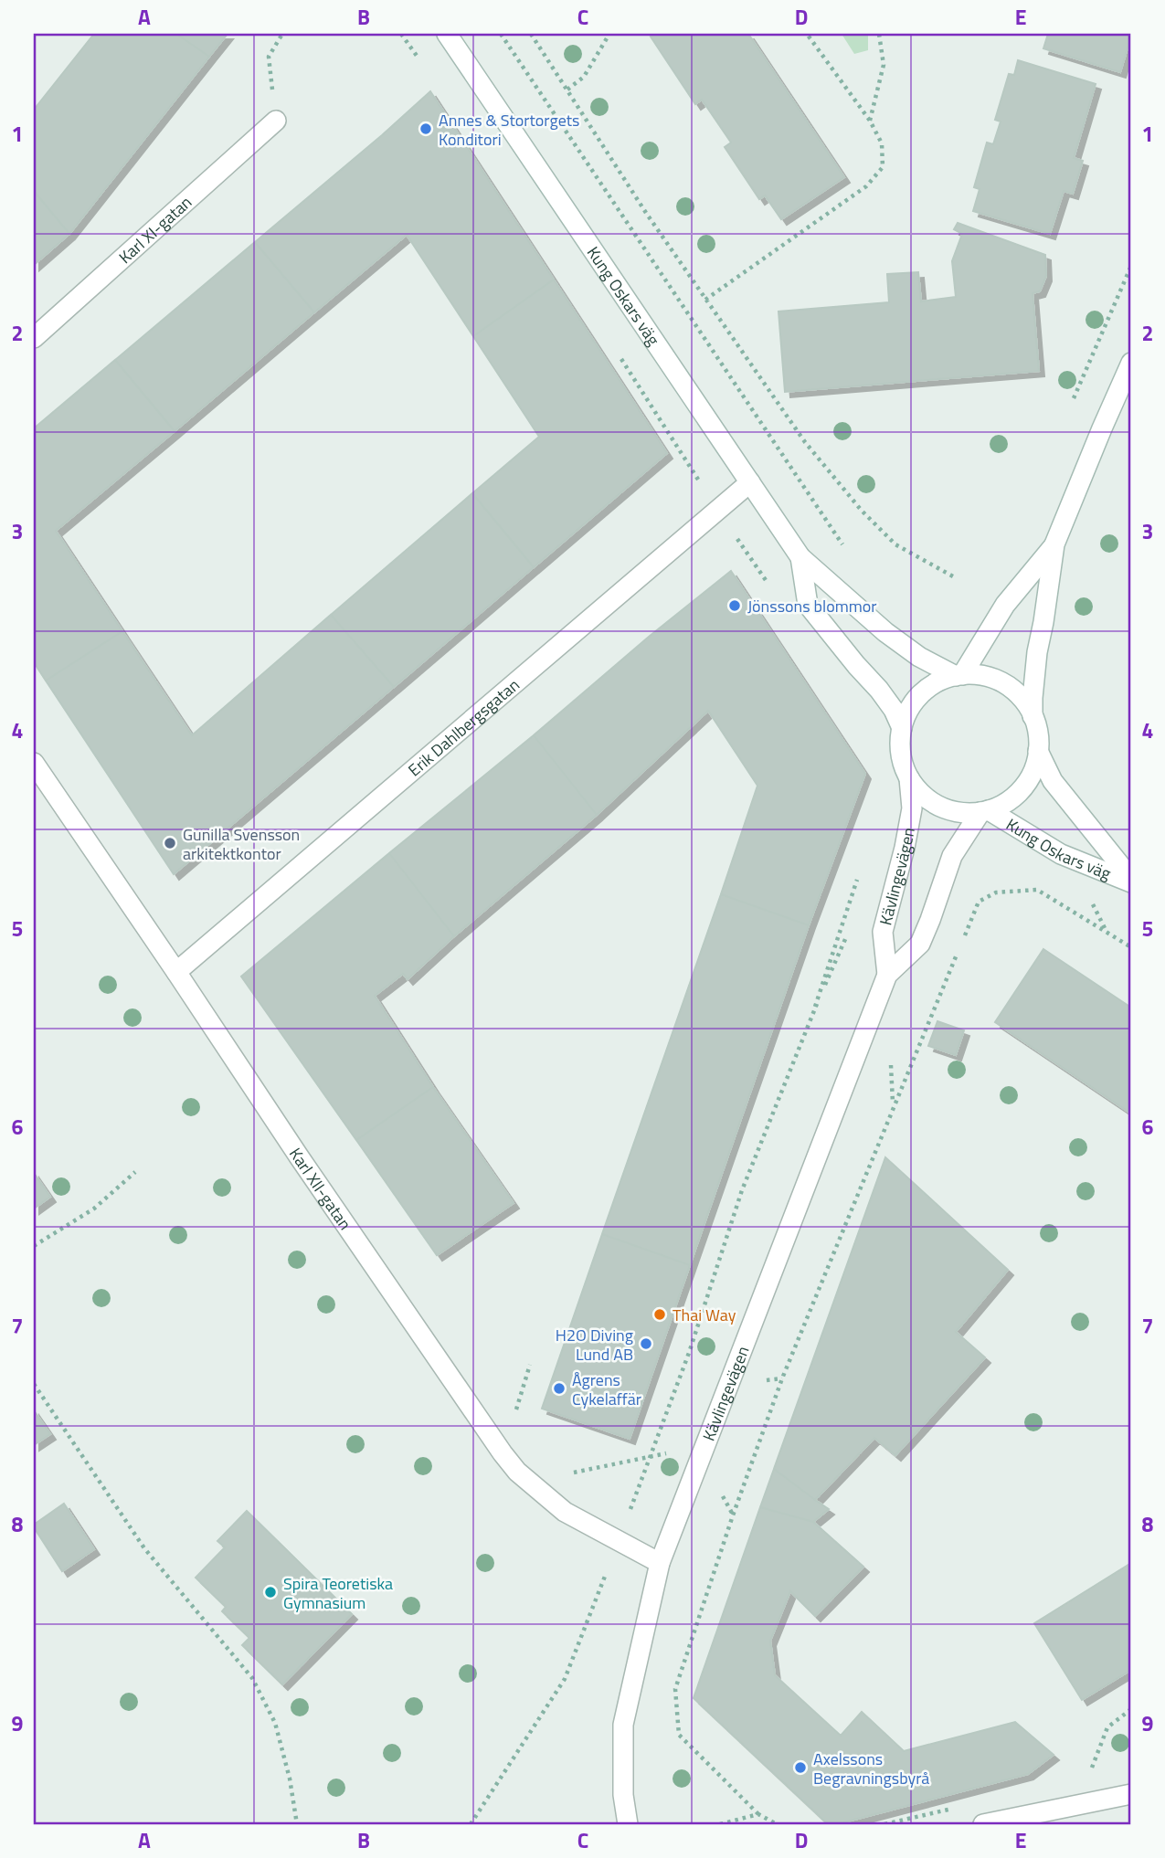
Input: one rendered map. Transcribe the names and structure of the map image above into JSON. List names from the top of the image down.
{
  "streets": {
    "street": [
      "Karl XI-gatan",
      "Kung Oskars väg",
      "Erik Dahlbergsgatan",
      "Kävlingevägen",
      "Karl XII-gatan"
    ]
  },
  "crossings": [
    ["Kung Oskars väg", "Erik Dahlbergsgatan"],
    ["Kung Oskars väg", "Kävlingevägen"],
    ["Erik Dahlbergsgatan", "Karl XII-gatan"],
    ["Kävlingevägen", "Karl XII-gatan"]
  ],
  "places": [
    "Annes & Stortorgets Konditori",
    "Jönssons blommor",
    "Gunilla Svensson arkitektkontor",
    "Thai Way",
    "H2O Diving Lund AB",
    "Ågrens Cykelaffär",
    "Spira Teoretiska Gymnasium",
    "Axelssons Begravningsbyrå"
  ],
  "grid": {
    "columns": [
      "A",
      "B",
      "C",
      "D",
      "E"
    ],
    "rows": [
      "1",
      "2",
      "3",
      "4",
      "5",
      "6",
      "7",
      "8",
      "9"
    ]
  }
}
